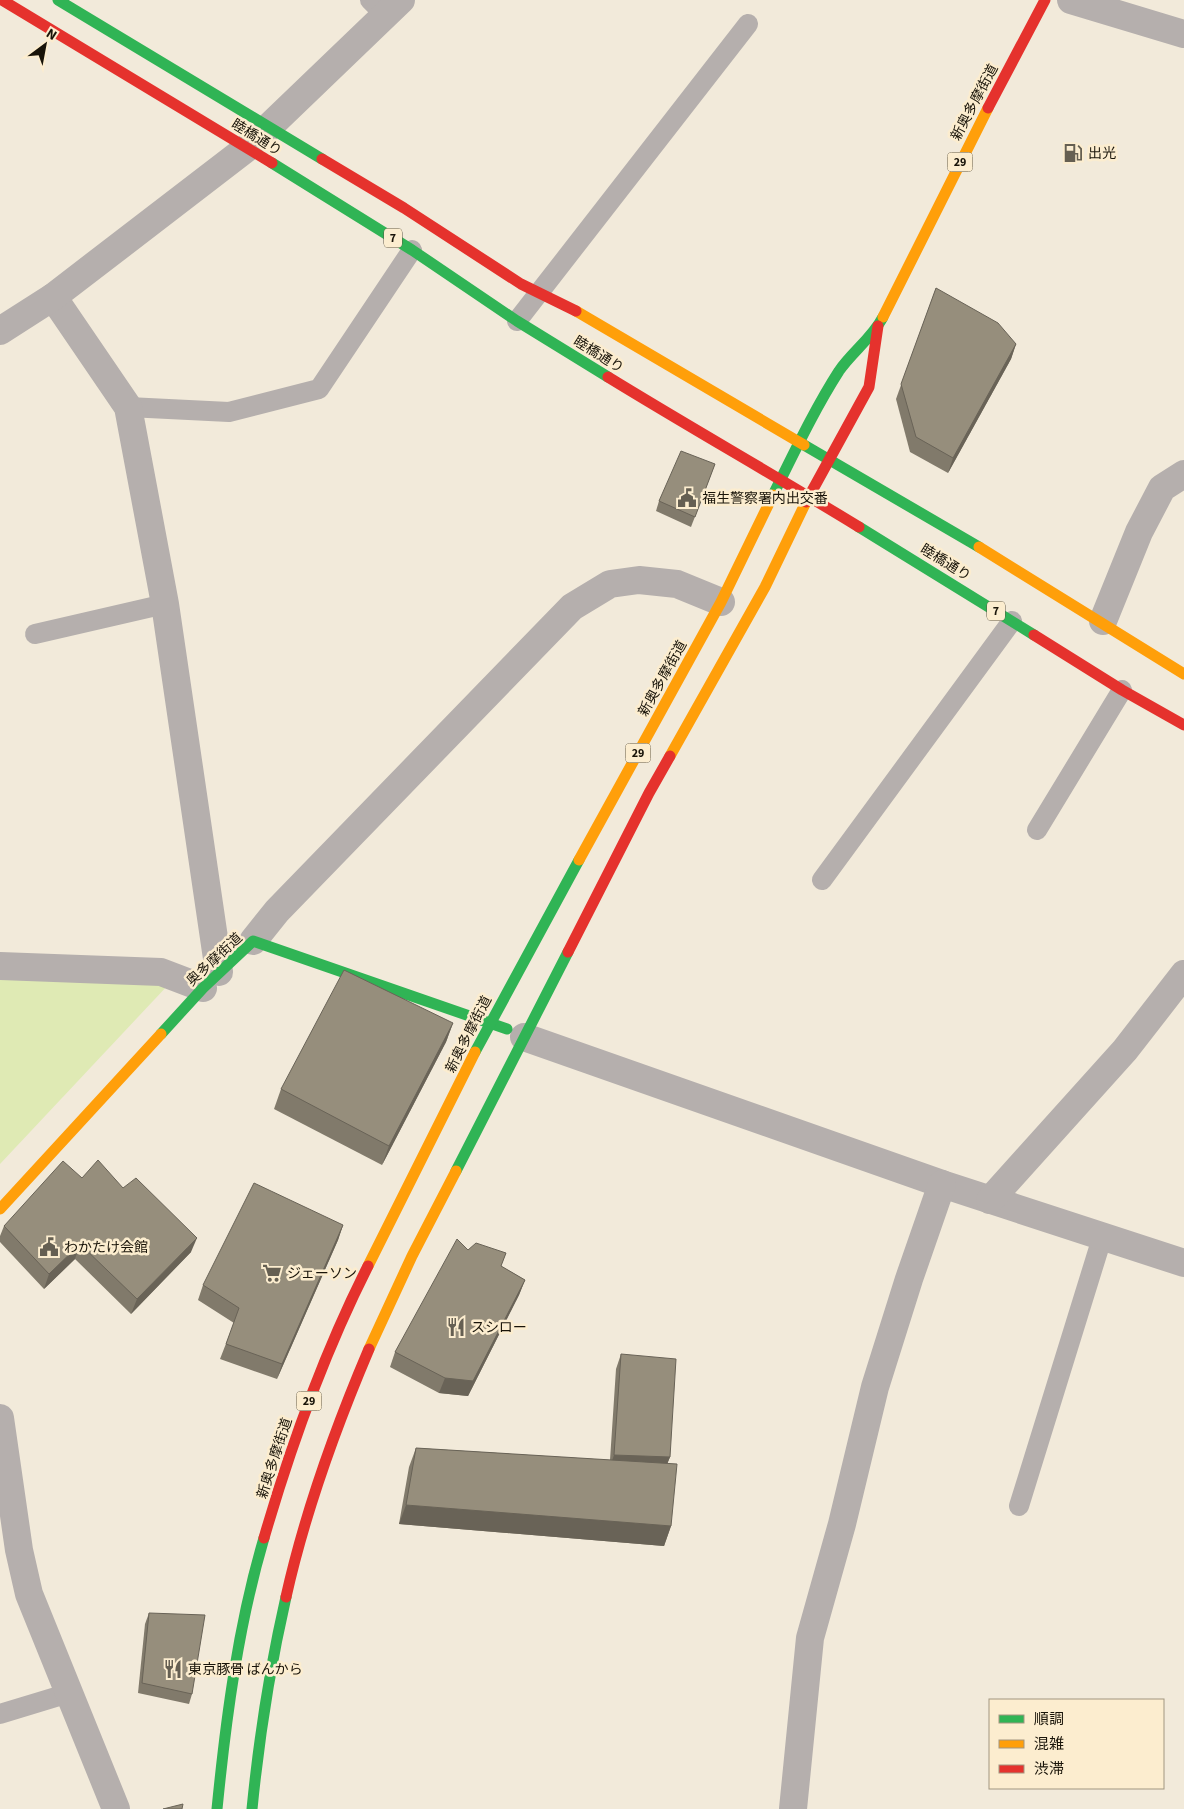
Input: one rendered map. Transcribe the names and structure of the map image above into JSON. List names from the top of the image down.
{
  "streets": {
    "main road": [
      "新奥多摩街道",
      "睦橋通り",
      "29",
      "7",
      "奥多摩街道"
    ]
  },
  "crossings": [
    ["新奥多摩街道", "睦橋通り"],
    ["新奥多摩街道", "奥多摩街道"]
  ],
  "places": {
    "fuel station": ["出光"],
    "public building": ["福生警察署内出交番", "わかたけ会館"],
    "supermarket": ["ジェーソン"],
    "restaurant": ["スシロー", "東京豚骨 ばんから"]
  },
  "legend": ["順調", "混雑", "渋滞"],
  "north": "top right"
}
